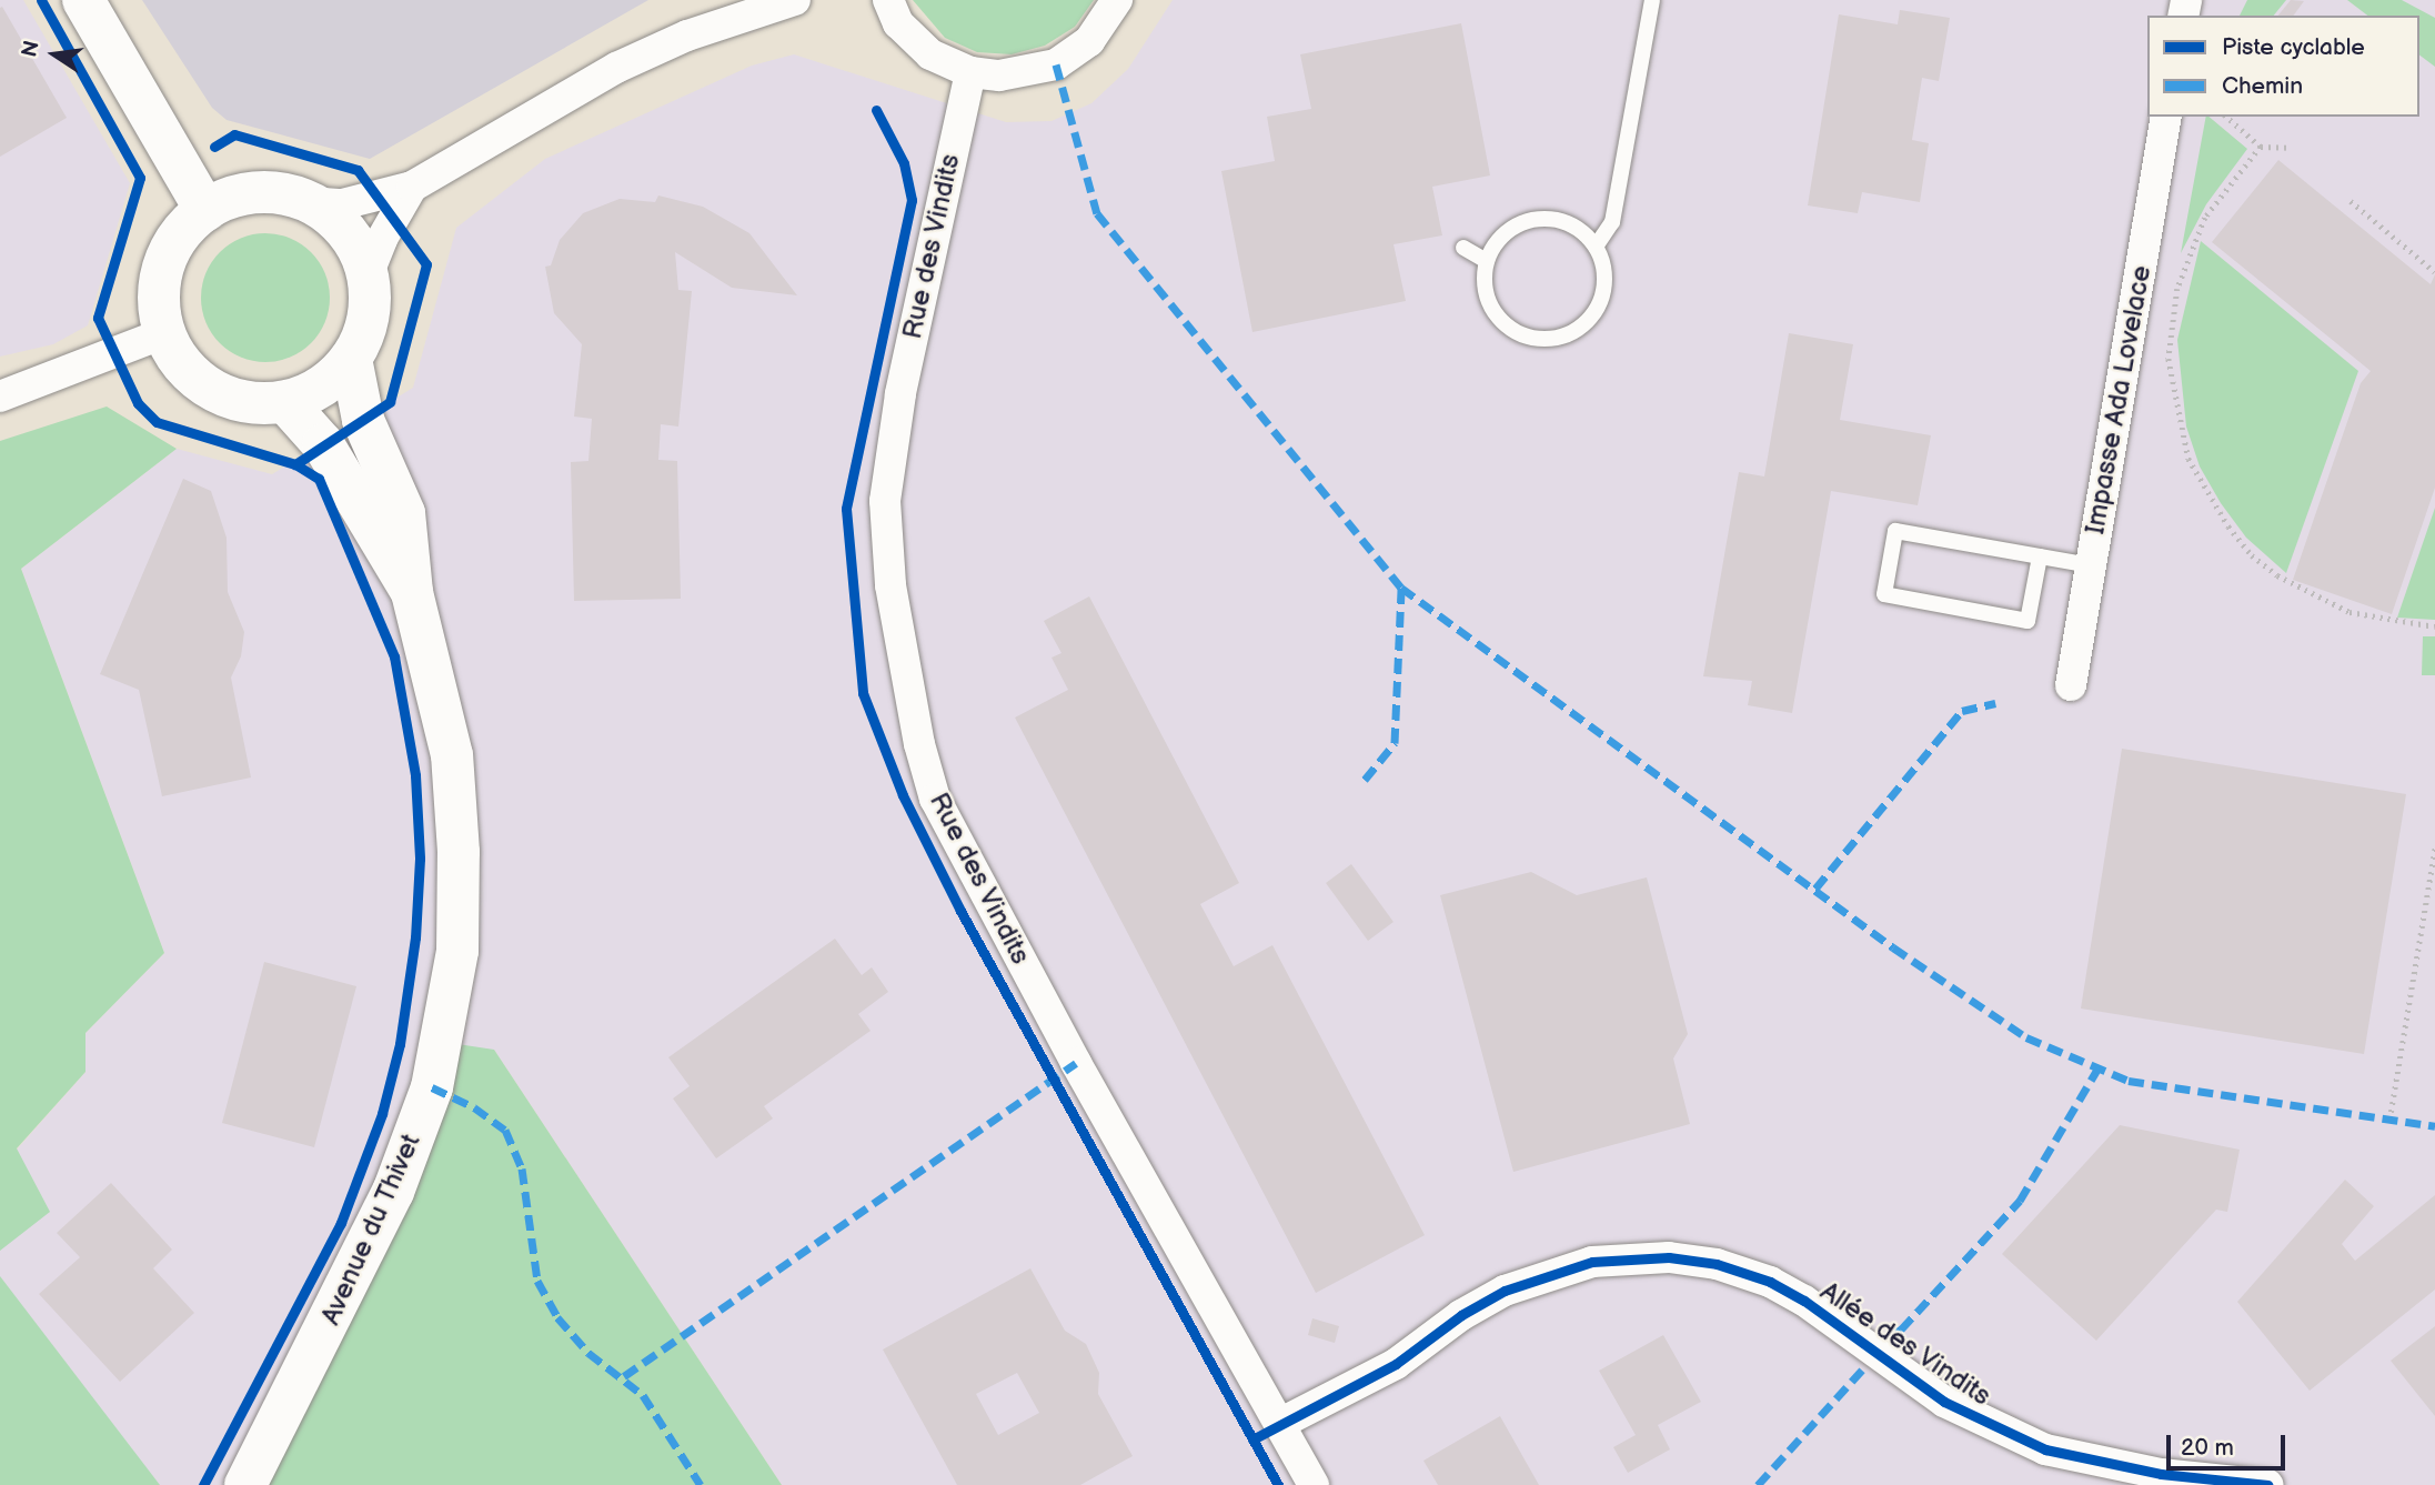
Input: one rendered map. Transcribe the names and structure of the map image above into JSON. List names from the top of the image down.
{
  "streets": {
    "main road": ["Avenue du Thivet"],
    "street": ["Rue des Vindits", "Impasse Ada Lovelace", "Allée des Vindits"]
  },
  "crossings": [
    ["Rue des Vindits", "Allée des Vindits"]
  ],
  "legend": ["Piste cyclable", "Chemin"],
  "scale_bar": "20 m",
  "north": "left"
}
